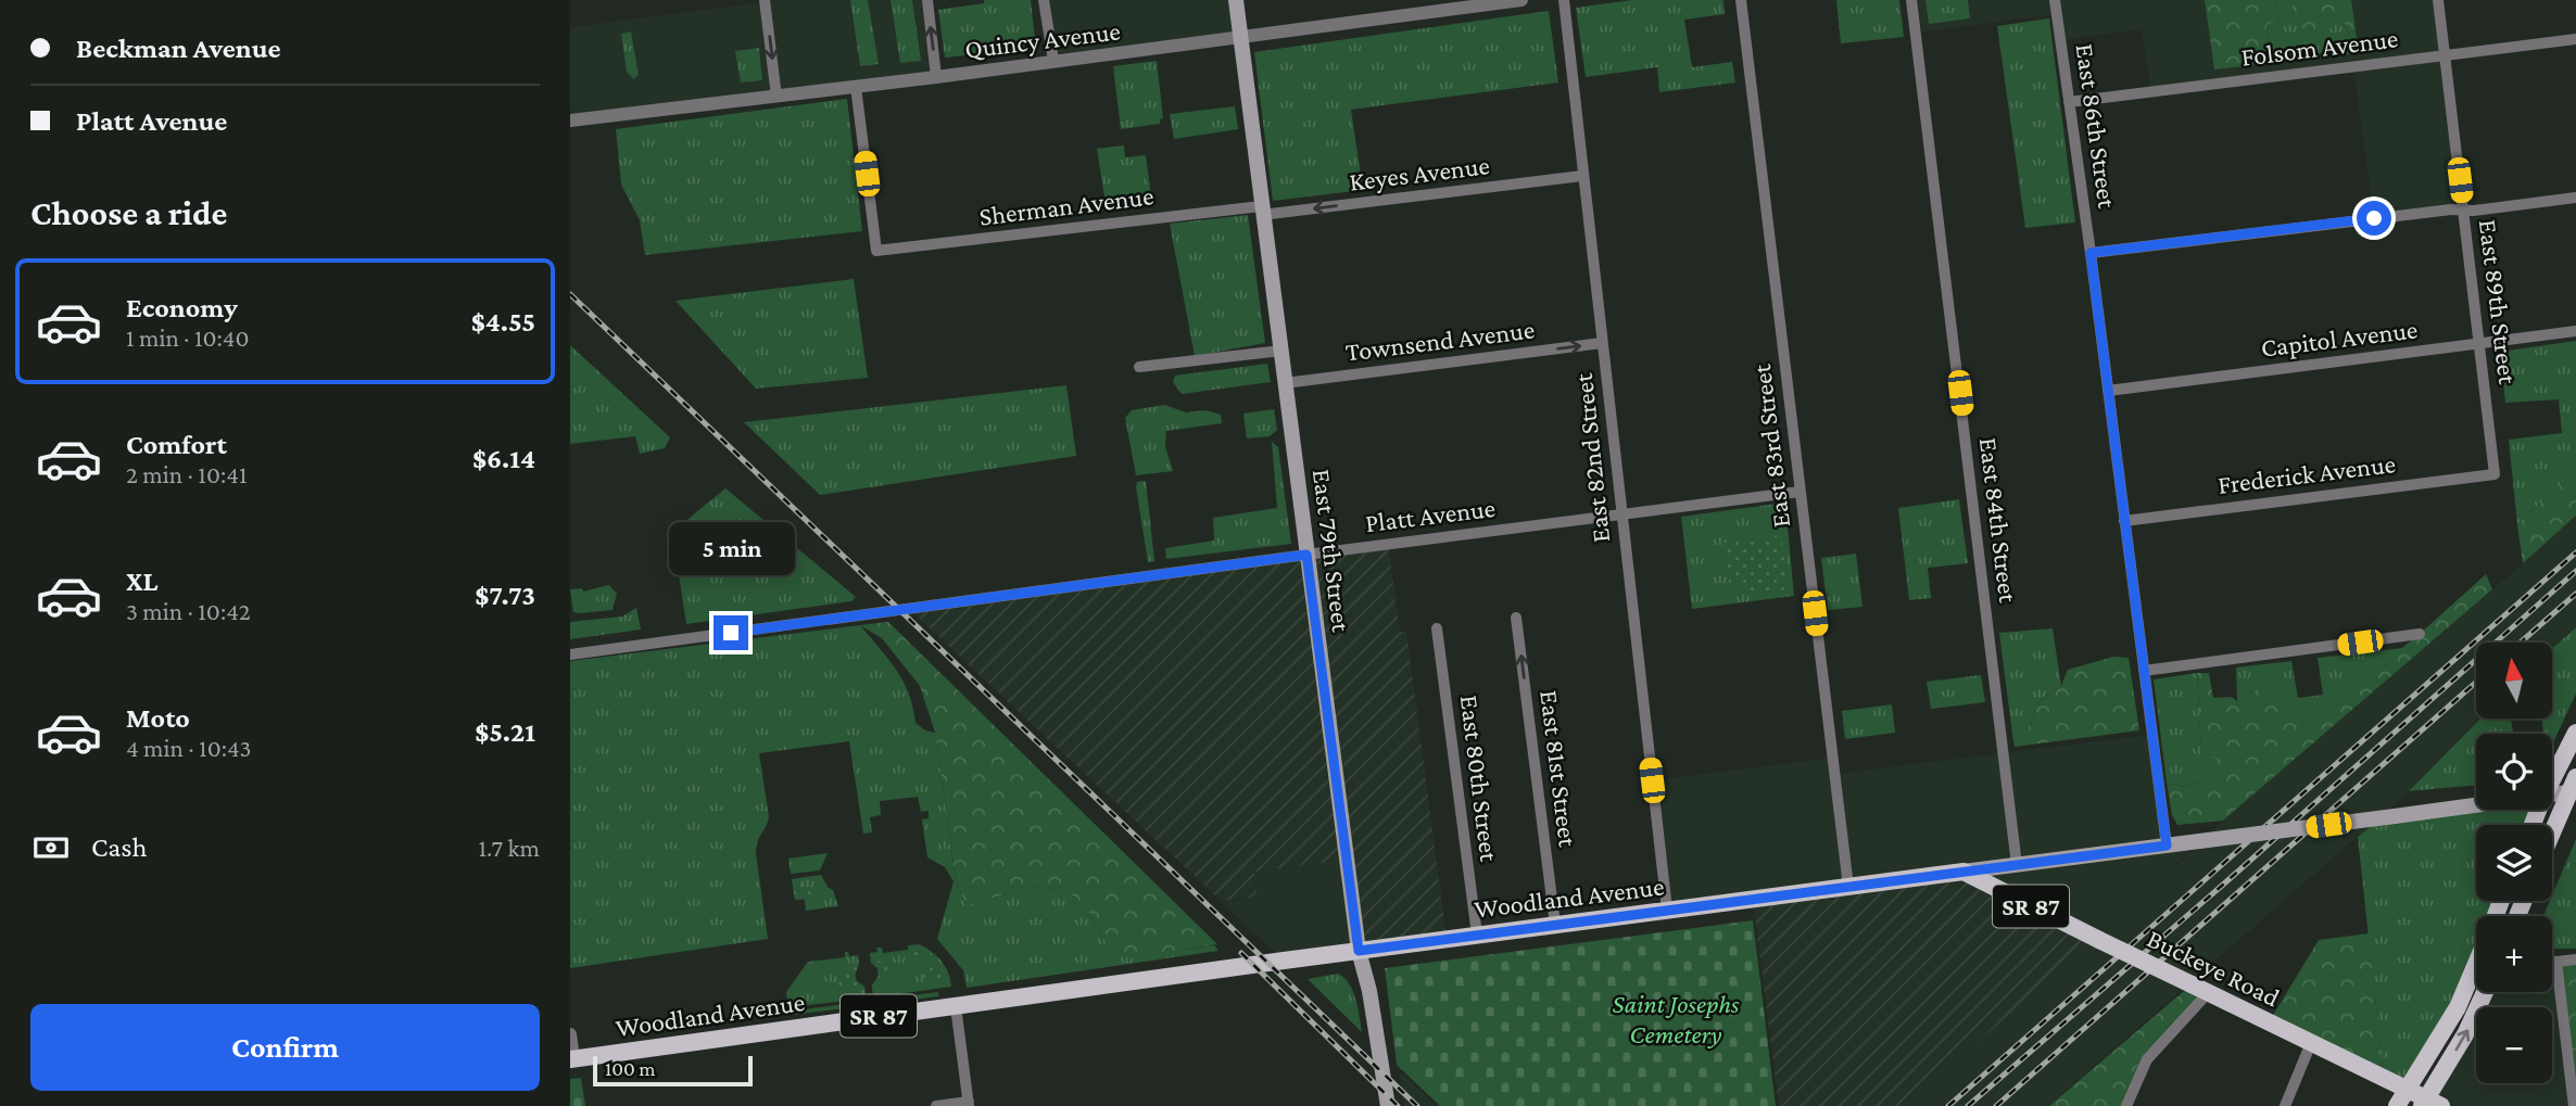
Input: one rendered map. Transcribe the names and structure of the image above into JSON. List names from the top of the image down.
{
  "streets": {
    "main road": [
      "East 79th Street",
      "Woodland Avenue",
      "SR 87",
      "Buckeye Road"
    ],
    "street": [
      "Quincy Avenue",
      "Folsom Avenue",
      "East 86th Street",
      "Keyes Avenue",
      "Sherman Avenue",
      "East 89th Street",
      "Capitol Avenue",
      "Townsend Avenue",
      "East 83rd Street",
      "East 82nd Street",
      "Frederick Avenue",
      "Platt Avenue",
      "East 84th Street",
      "East 81st Street",
      "East 80th Street"
    ]
  },
  "crossings": [
    ["Quincy Avenue", "Sherman Avenue"],
    ["Quincy Avenue", "East 79th Street"],
    ["Folsom Avenue", "East 86th Street"],
    ["Folsom Avenue", "East 89th Street"],
    ["East 86th Street", "Capitol Avenue"],
    ["East 86th Street", "Frederick Avenue"],
    ["East 86th Street", "Woodland Avenue"],
    ["Keyes Avenue", "Sherman Avenue"],
    ["Keyes Avenue", "East 82nd Street"],
    ["Keyes Avenue", "East 79th Street"],
    ["Sherman Avenue", "East 79th Street"],
    ["East 89th Street", "Capitol Avenue"],
    ["East 89th Street", "Frederick Avenue"],
    ["Townsend Avenue", "East 82nd Street"],
    ["Townsend Avenue", "East 79th Street"],
    ["East 83rd Street", "Platt Avenue"],
    ["East 83rd Street", "Woodland Avenue"],
    ["East 82nd Street", "Platt Avenue"],
    ["East 82nd Street", "Woodland Avenue"],
    ["Platt Avenue", "East 79th Street"],
    ["East 84th Street", "Woodland Avenue"],
    ["East 79th Street", "Woodland Avenue"],
    ["East 81st Street", "Woodland Avenue"],
    ["East 80th Street", "Woodland Avenue"],
    ["Woodland Avenue", "Buckeye Road"]
  ],
  "one_way": ["Keyes Avenue", "Townsend Avenue", "East 81st Street"],
  "parks": ["Saint Josephs Cemetery"],
  "scale_bar": "100 m",
  "north": "top",
  "page": {
    "banner": ["Beckman Avenue", "Platt Avenue"],
    "heading": "Choose a ride",
    "list": [
      {
        "name": "Economy",
        "note": "1 min · 10:40",
        "value": "$4.55"
      },
      {
        "name": "Comfort",
        "note": "2 min · 10:41",
        "value": "$6.14"
      },
      {
        "name": "XL",
        "note": "3 min · 10:42",
        "value": "$7.73"
      },
      {
        "name": "Moto",
        "note": "4 min · 10:43",
        "value": "$5.21"
      }
    ],
    "bubble": "5 min",
    "map_buttons": ["+", "−"],
    "pay": ["Cash", "1.7 km"],
    "buttons": "Confirm",
    "scale": "100 m"
  }
}
